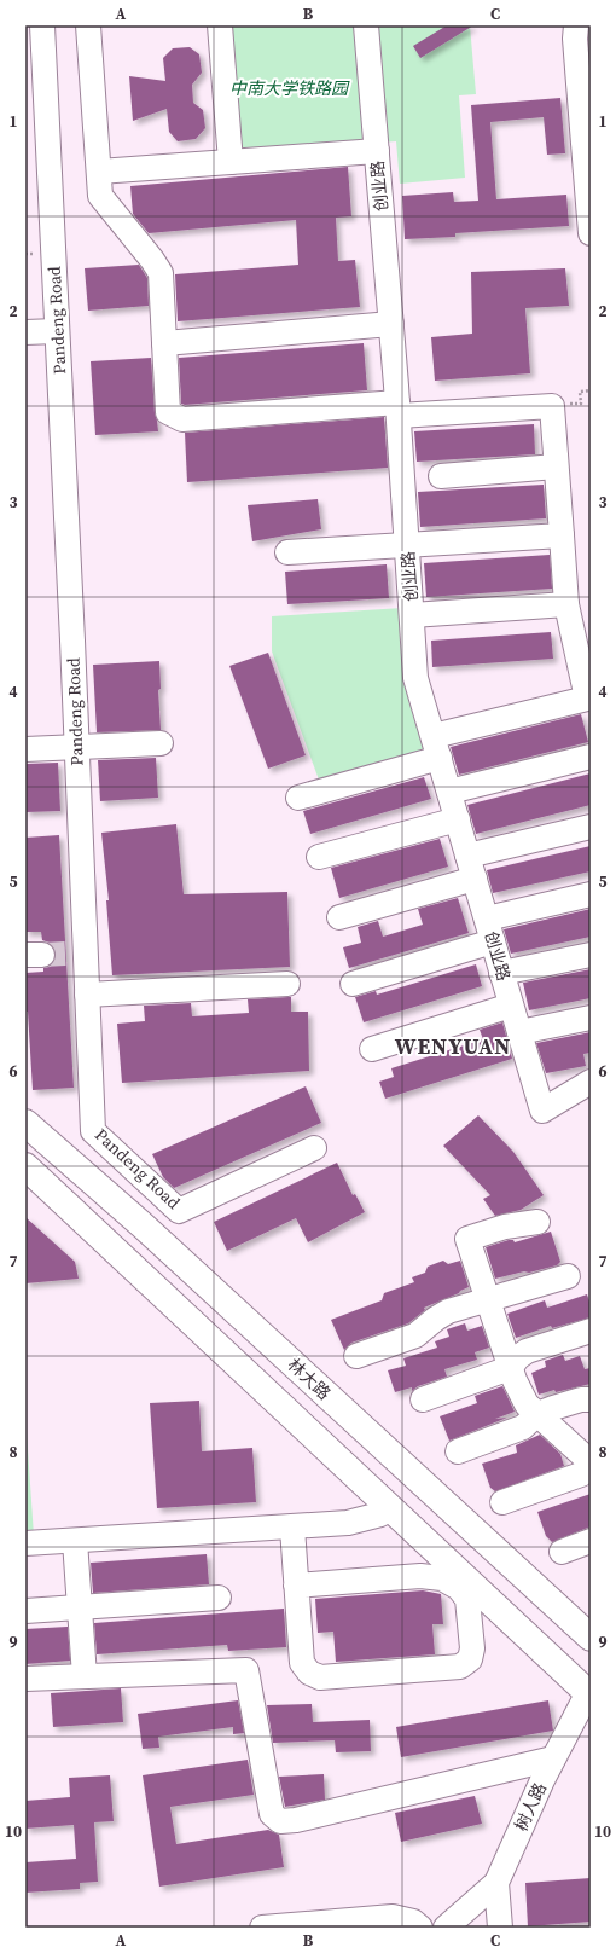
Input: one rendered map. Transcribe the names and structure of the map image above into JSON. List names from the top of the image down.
{
  "streets": {
    "main road": ["林大路"],
    "street": ["创业路", "Pandeng Road", "树人路"]
  },
  "districts": ["WENYUAN"],
  "parks": ["中南大学铁路园"],
  "grid": {
    "columns": ["A", "B", "C"],
    "rows": [
      "1",
      "2",
      "3",
      "4",
      "5",
      "6",
      "7",
      "8",
      "9",
      "10"
    ]
  }
}
